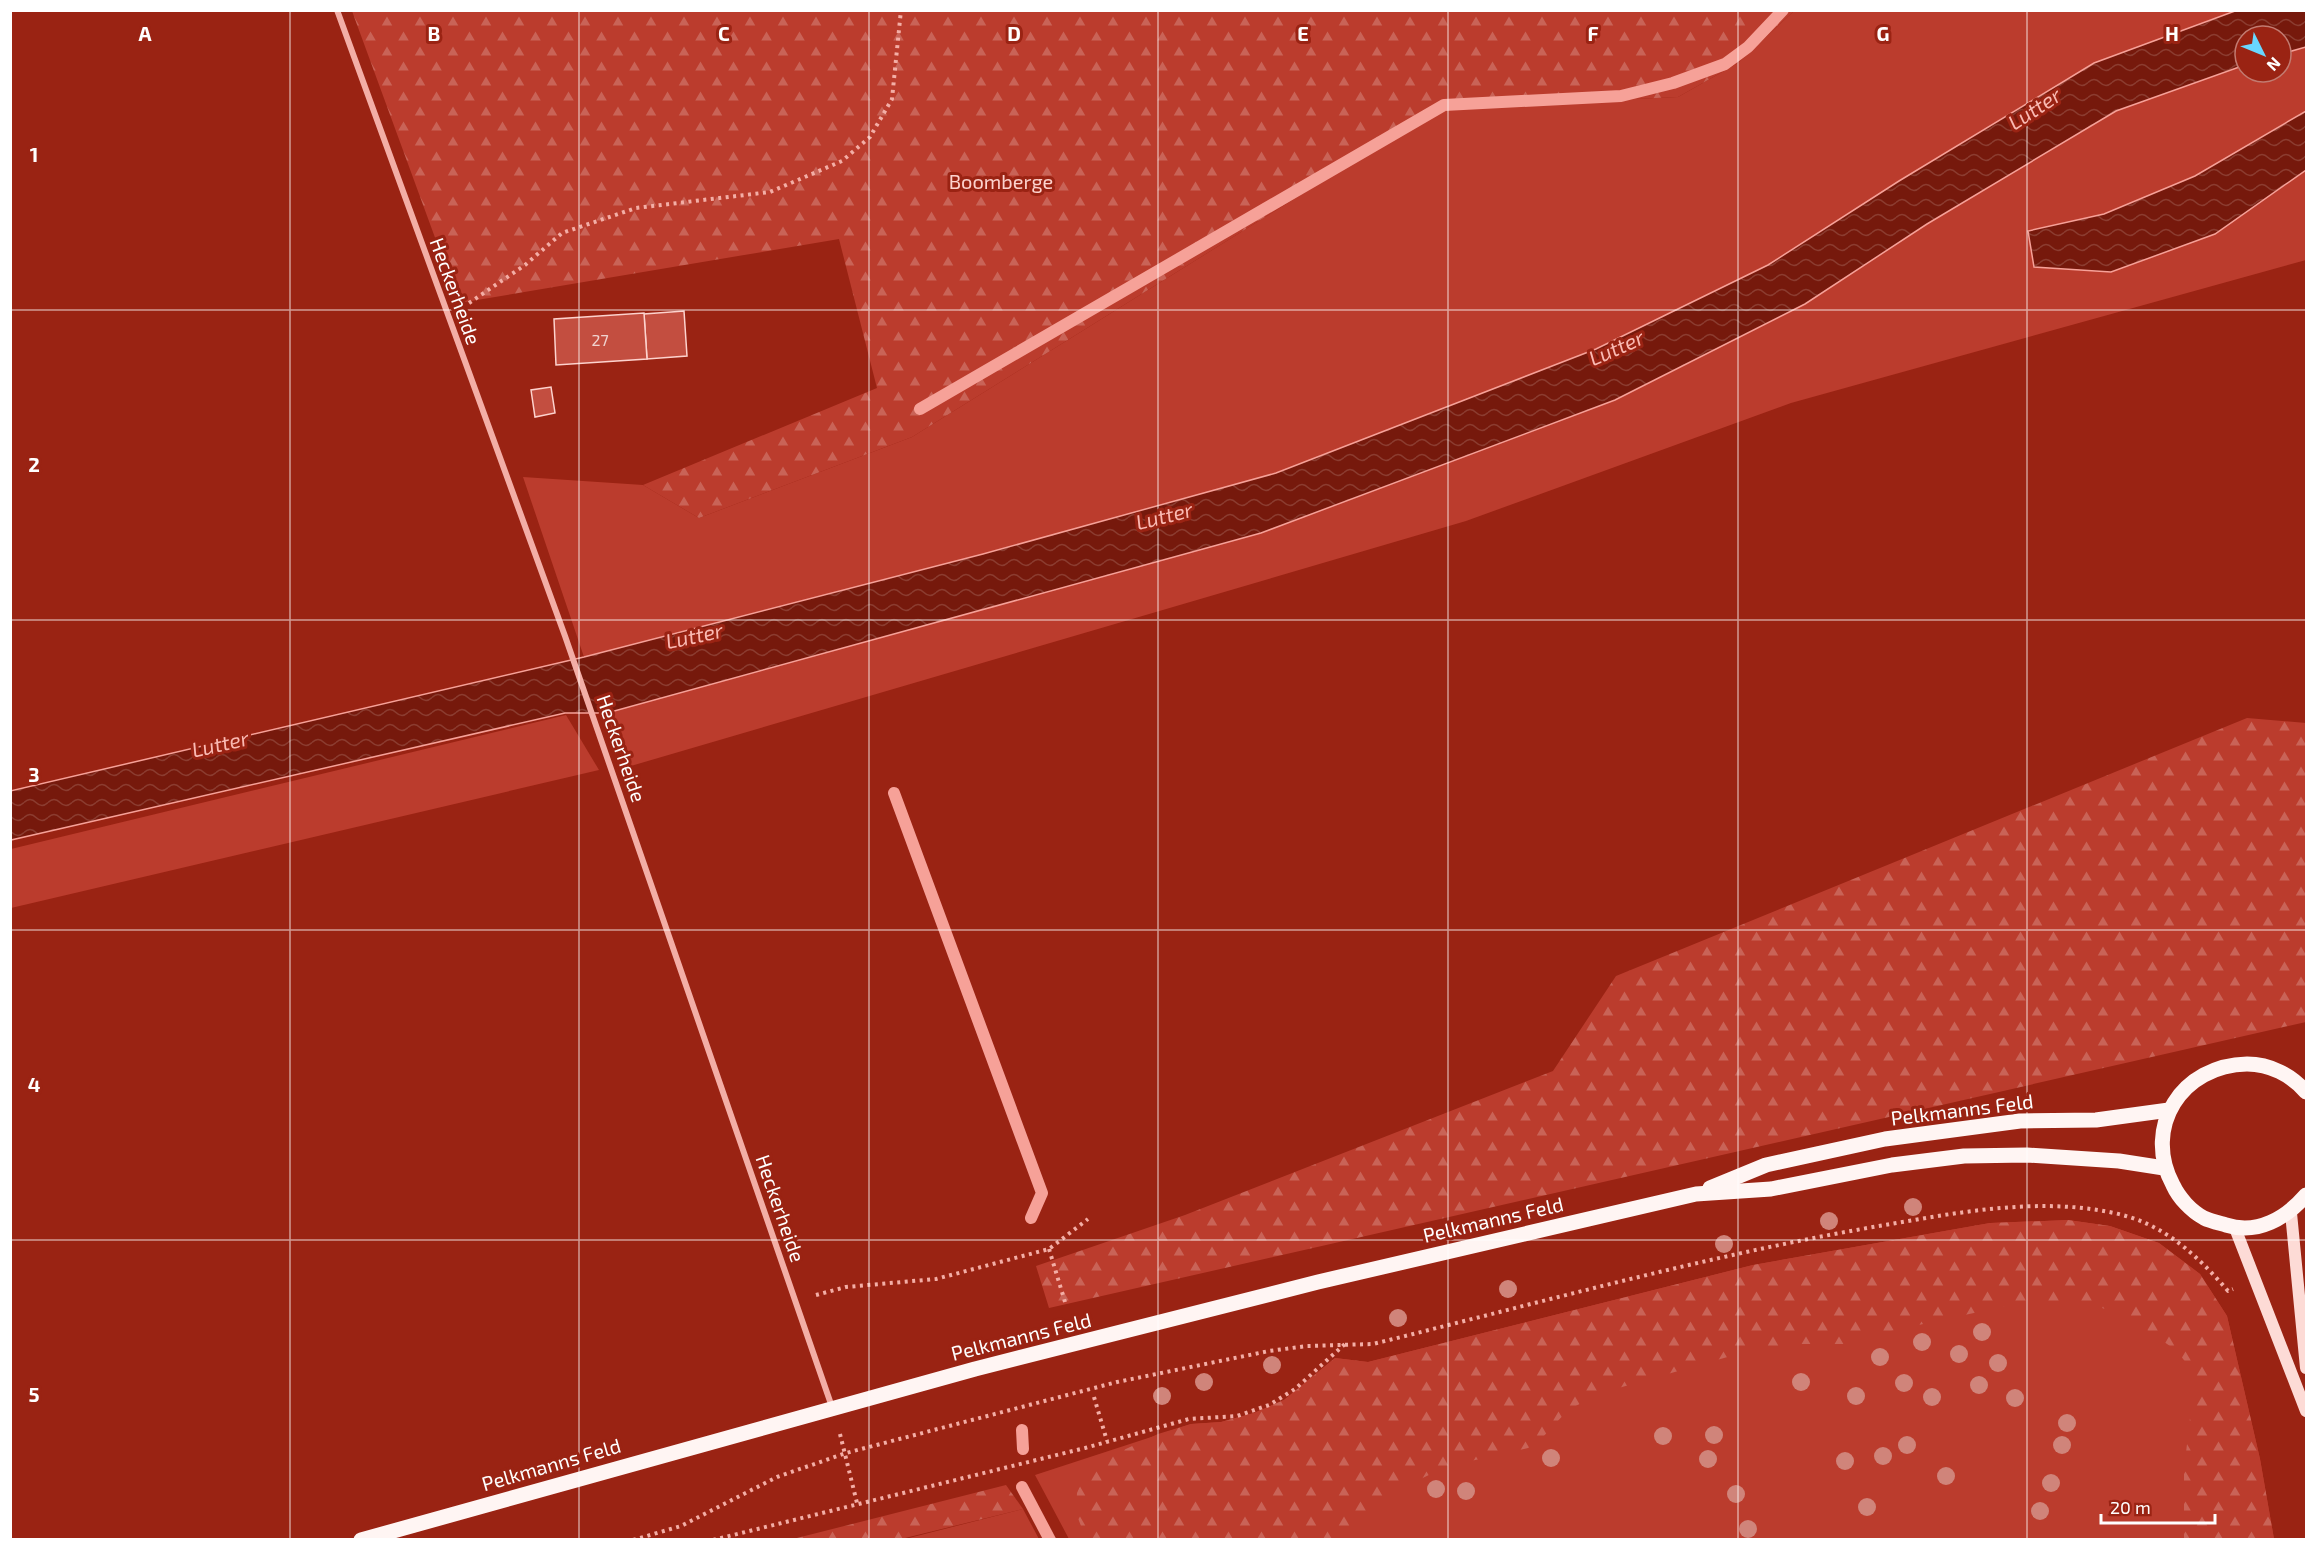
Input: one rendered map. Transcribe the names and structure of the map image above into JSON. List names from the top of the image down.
{
  "streets": {
    "main road": ["Pelkmanns Feld"],
    "street": ["Heckerheide"]
  },
  "crossings": [
    ["Heckerheide", "Pelkmanns Feld"]
  ],
  "water": ["Lutter"],
  "parks": ["Boomberge"],
  "house_numbers": ["27"],
  "scale_bar": "20 m",
  "north": "bottom right",
  "grid": {
    "columns": [
      "A",
      "B",
      "C",
      "D",
      "E",
      "F",
      "G",
      "H"
    ],
    "rows": [
      "1",
      "2",
      "3",
      "4",
      "5"
    ]
  }
}
